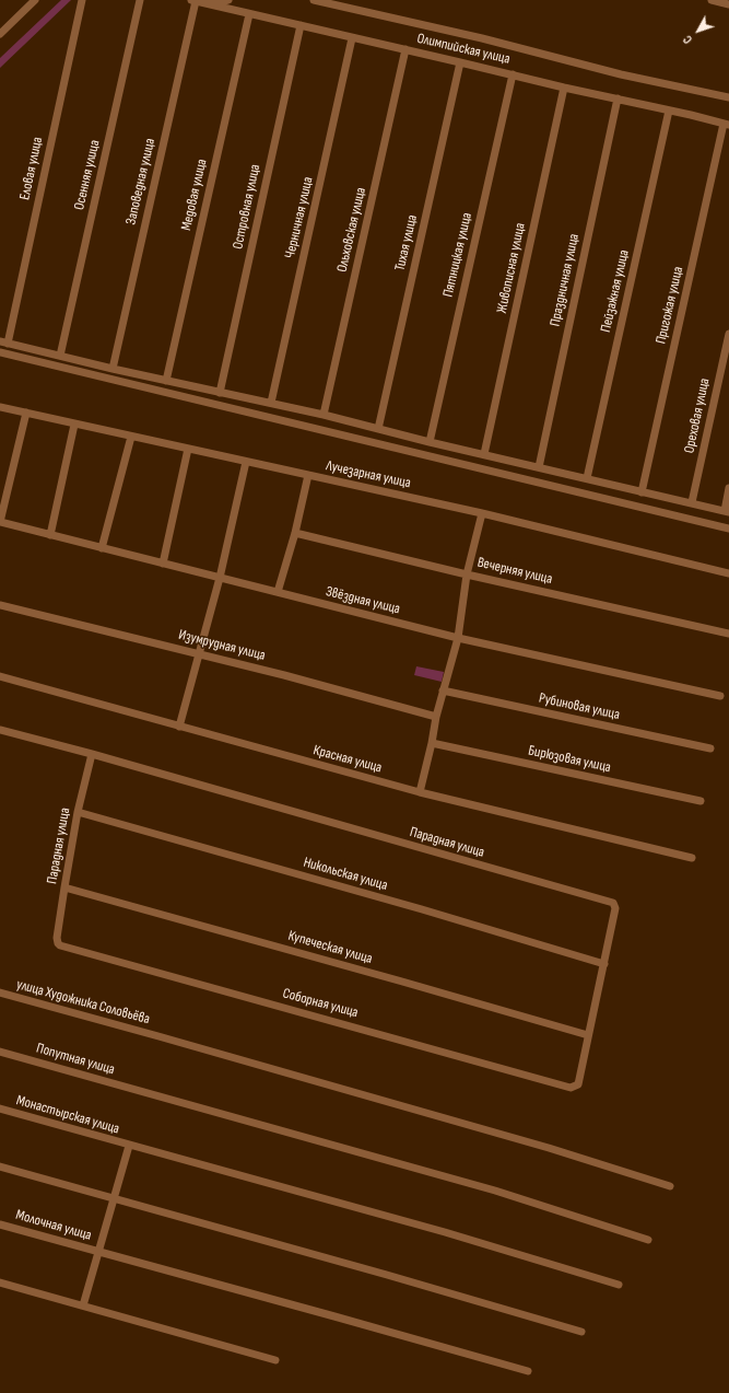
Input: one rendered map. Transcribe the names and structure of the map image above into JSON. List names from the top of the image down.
{
  "streets": {
    "street": [
      "Олимпийская улица",
      "Еловая улица",
      "Осенняя улица",
      "Заповедная улица",
      "Медовая улица",
      "Островная улица",
      "Черничная улица",
      "Ольховская улица",
      "Тихая улица",
      "Пятницкая улица",
      "Живописная улица",
      "Праздничная улица",
      "Пейзажная улица",
      "Пригожая улица",
      "Ореховая улица",
      "Лучезарная улица",
      "Вечерняя улица",
      "Звёздная улица",
      "Изумрудная улица",
      "Рубиновая улица",
      "Красная улица",
      "Бирюзовая улица",
      "Парадная улица",
      "Никольская улица",
      "Купеческая улица",
      "улица Художника Соловьёва",
      "Соборная улица",
      "Попутная улица",
      "Монастырская улица",
      "Молочная улица"
    ]
  },
  "crossings": [
    ["Олимпийская улица", "Заповедная улица"],
    ["Олимпийская улица", "Медовая улица"],
    ["Олимпийская улица", "Островная улица"],
    ["Олимпийская улица", "Черничная улица"],
    ["Олимпийская улица", "Ольховская улица"],
    ["Олимпийская улица", "Тихая улица"],
    ["Олимпийская улица", "Пятницкая улица"],
    ["Олимпийская улица", "Живописная улица"],
    ["Олимпийская улица", "Праздничная улица"],
    ["Олимпийская улица", "Пейзажная улица"],
    ["Олимпийская улица", "Пригожая улица"],
    ["Парадная улица", "Никольская улица"],
    ["Парадная улица", "Купеческая улица"],
    ["Парадная улица", "Соборная улица"]
  ],
  "north": "bottom left"
}
